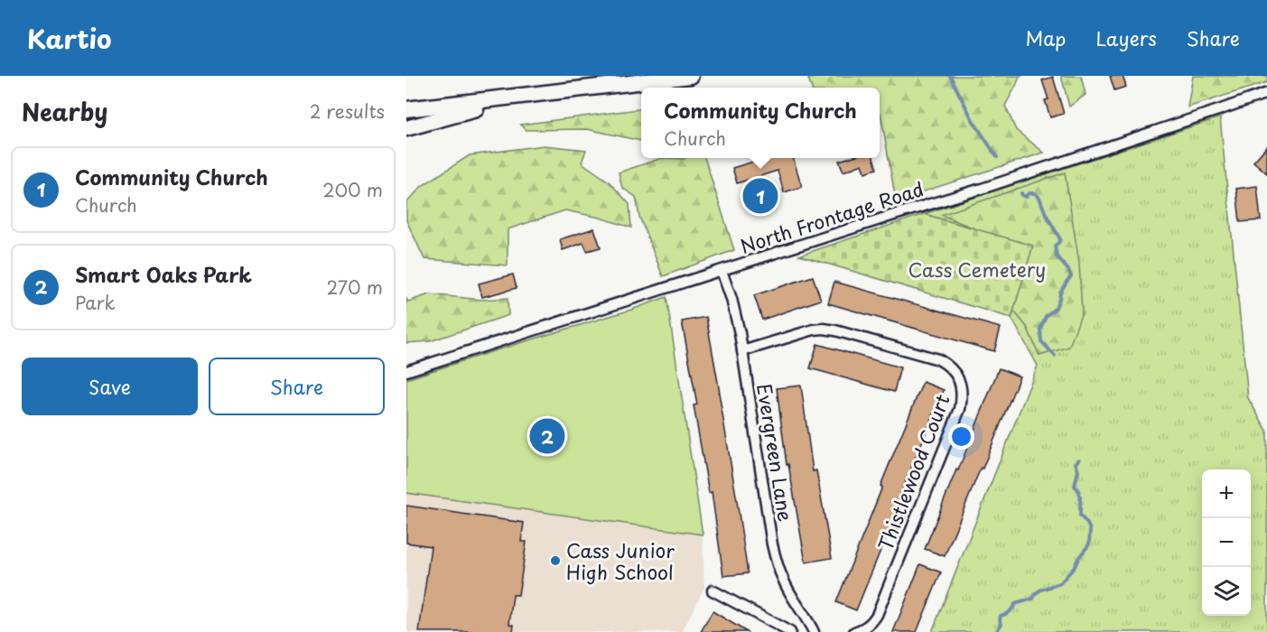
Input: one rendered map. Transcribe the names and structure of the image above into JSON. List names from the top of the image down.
{
  "streets": {
    "street": ["North Frontage Road", "Evergreen Lane", "Thistlewood Court"]
  },
  "crossings": [
    ["North Frontage Road", "Evergreen Lane"],
    ["Evergreen Lane", "Thistlewood Court"]
  ],
  "parks": ["Cass Cemetery"],
  "places": ["Cass Junior High School"],
  "page": {
    "header": "Kartio",
    "nav": ["Map", "Layers", "Share"],
    "heading": ["Nearby", "2 results"],
    "popup": ["Community Church", "Church"],
    "list": [
      {
        "mark": "1",
        "name": "Community Church",
        "note": "Church",
        "value": "200 m"
      },
      {
        "mark": "2",
        "name": "Smart Oaks Park",
        "note": "Park",
        "value": "270 m"
      }
    ],
    "pins": ["1", "2"],
    "buttons": ["Save", "Share"],
    "map_buttons": ["+", "−"]
  }
}
